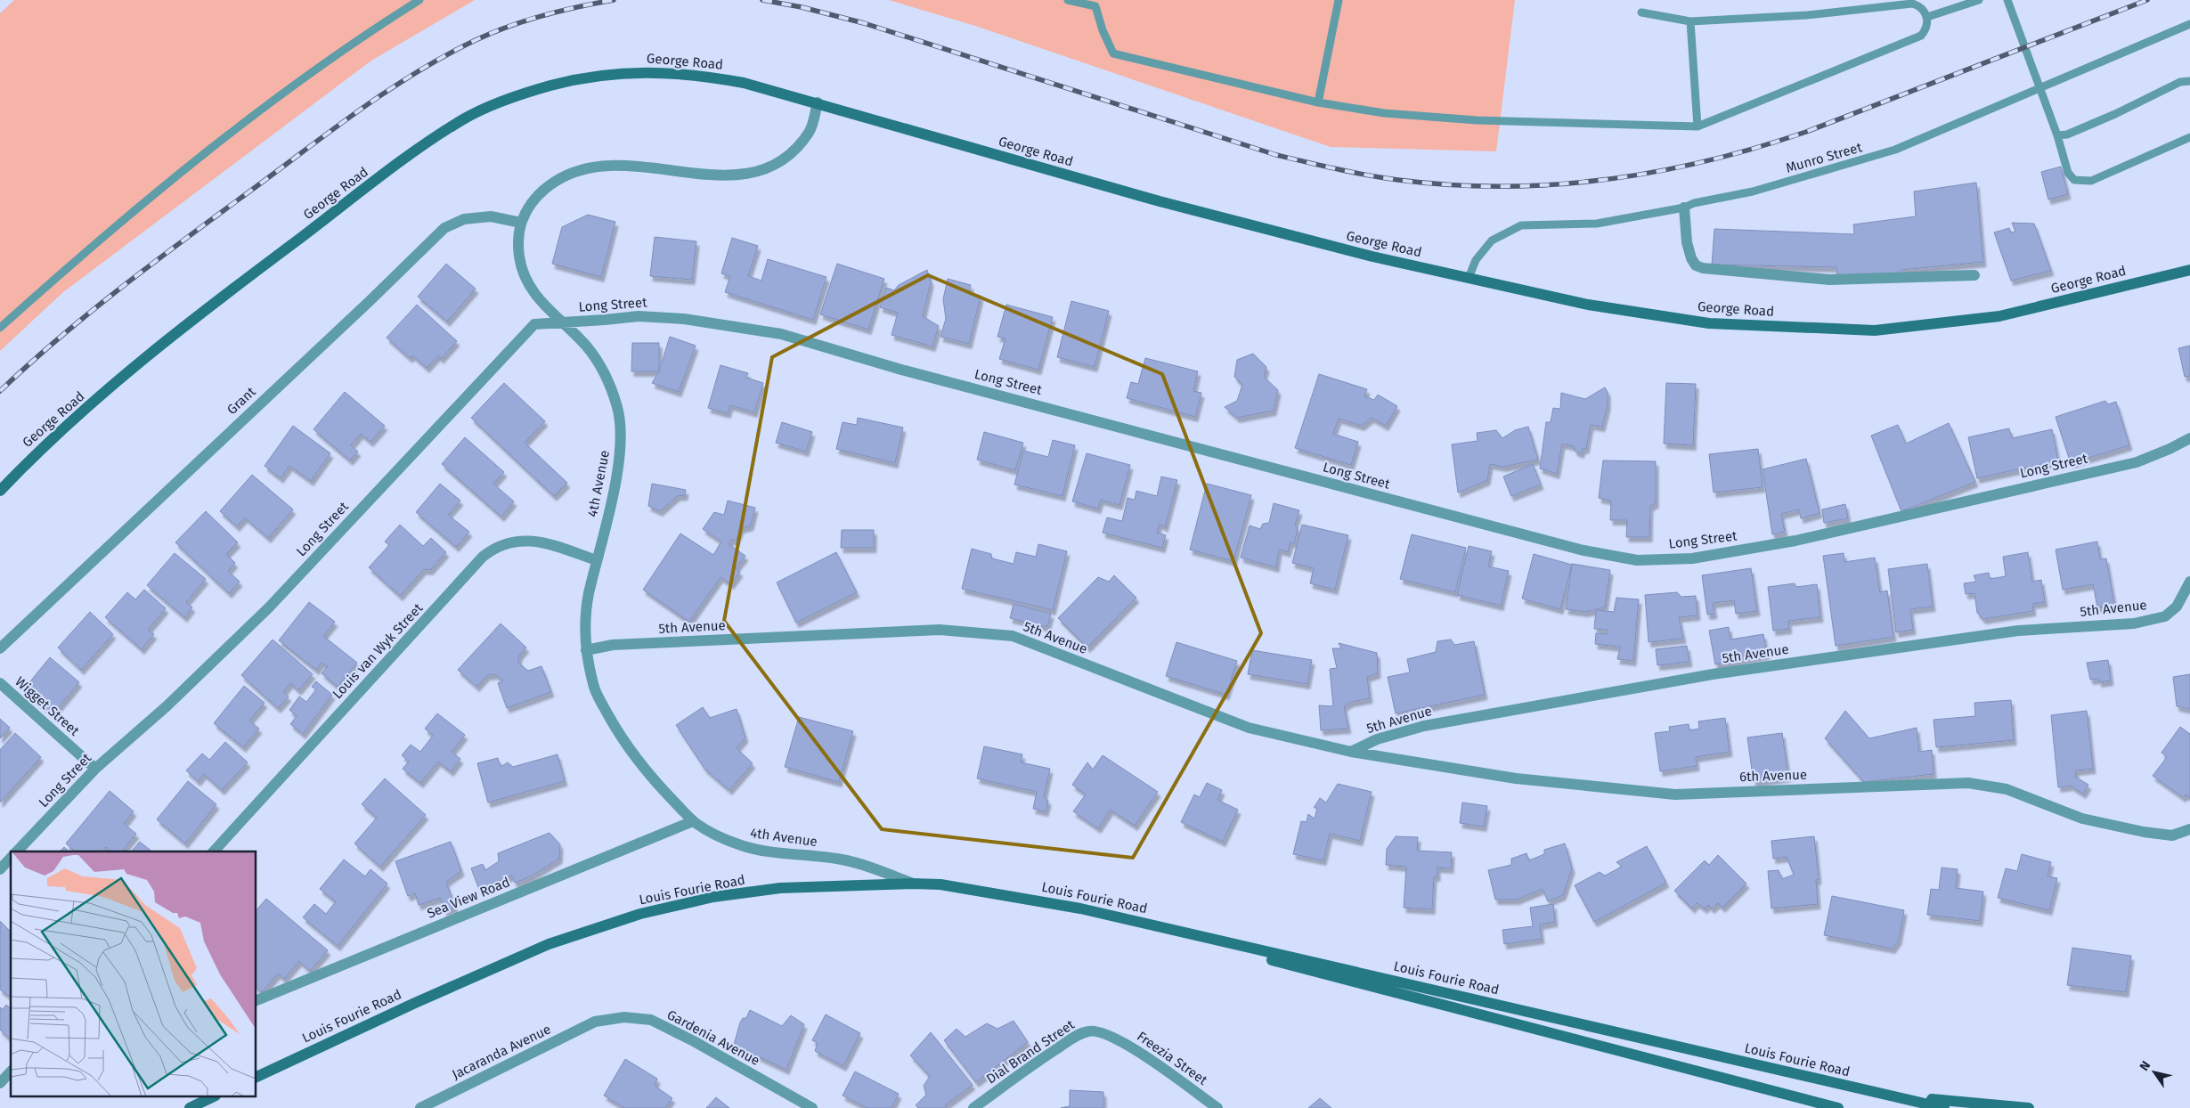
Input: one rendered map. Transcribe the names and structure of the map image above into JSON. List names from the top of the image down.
{
  "streets": {
    "main road": ["George Road", "Louis Fourie Road"],
    "street": [
      "Long Street",
      "Grant",
      "4th Avenue",
      "5th Avenue",
      "Louis van Wyk Street",
      "Wigget Street",
      "6th Avenue",
      "Sea View Road",
      "Gardenia Avenue",
      "Jacaranda Avenue",
      "Dial Brand Street",
      "Freezia Street"
    ],
    "lane": ["Munro Street"]
  },
  "crossings": [
    ["George Road", "Munro Street"],
    ["George Road", "4th Avenue"],
    ["Long Street", "4th Avenue"],
    ["Long Street", "Wigget Street"],
    ["Grant", "4th Avenue"],
    ["4th Avenue", "5th Avenue"],
    ["4th Avenue", "Louis van Wyk Street"],
    ["4th Avenue", "Louis Fourie Road"],
    ["4th Avenue", "Sea View Road"],
    ["5th Avenue", "6th Avenue"],
    ["Gardenia Avenue", "Jacaranda Avenue"],
    ["Dial Brand Street", "Freezia Street"]
  ],
  "north": "top left"
}
